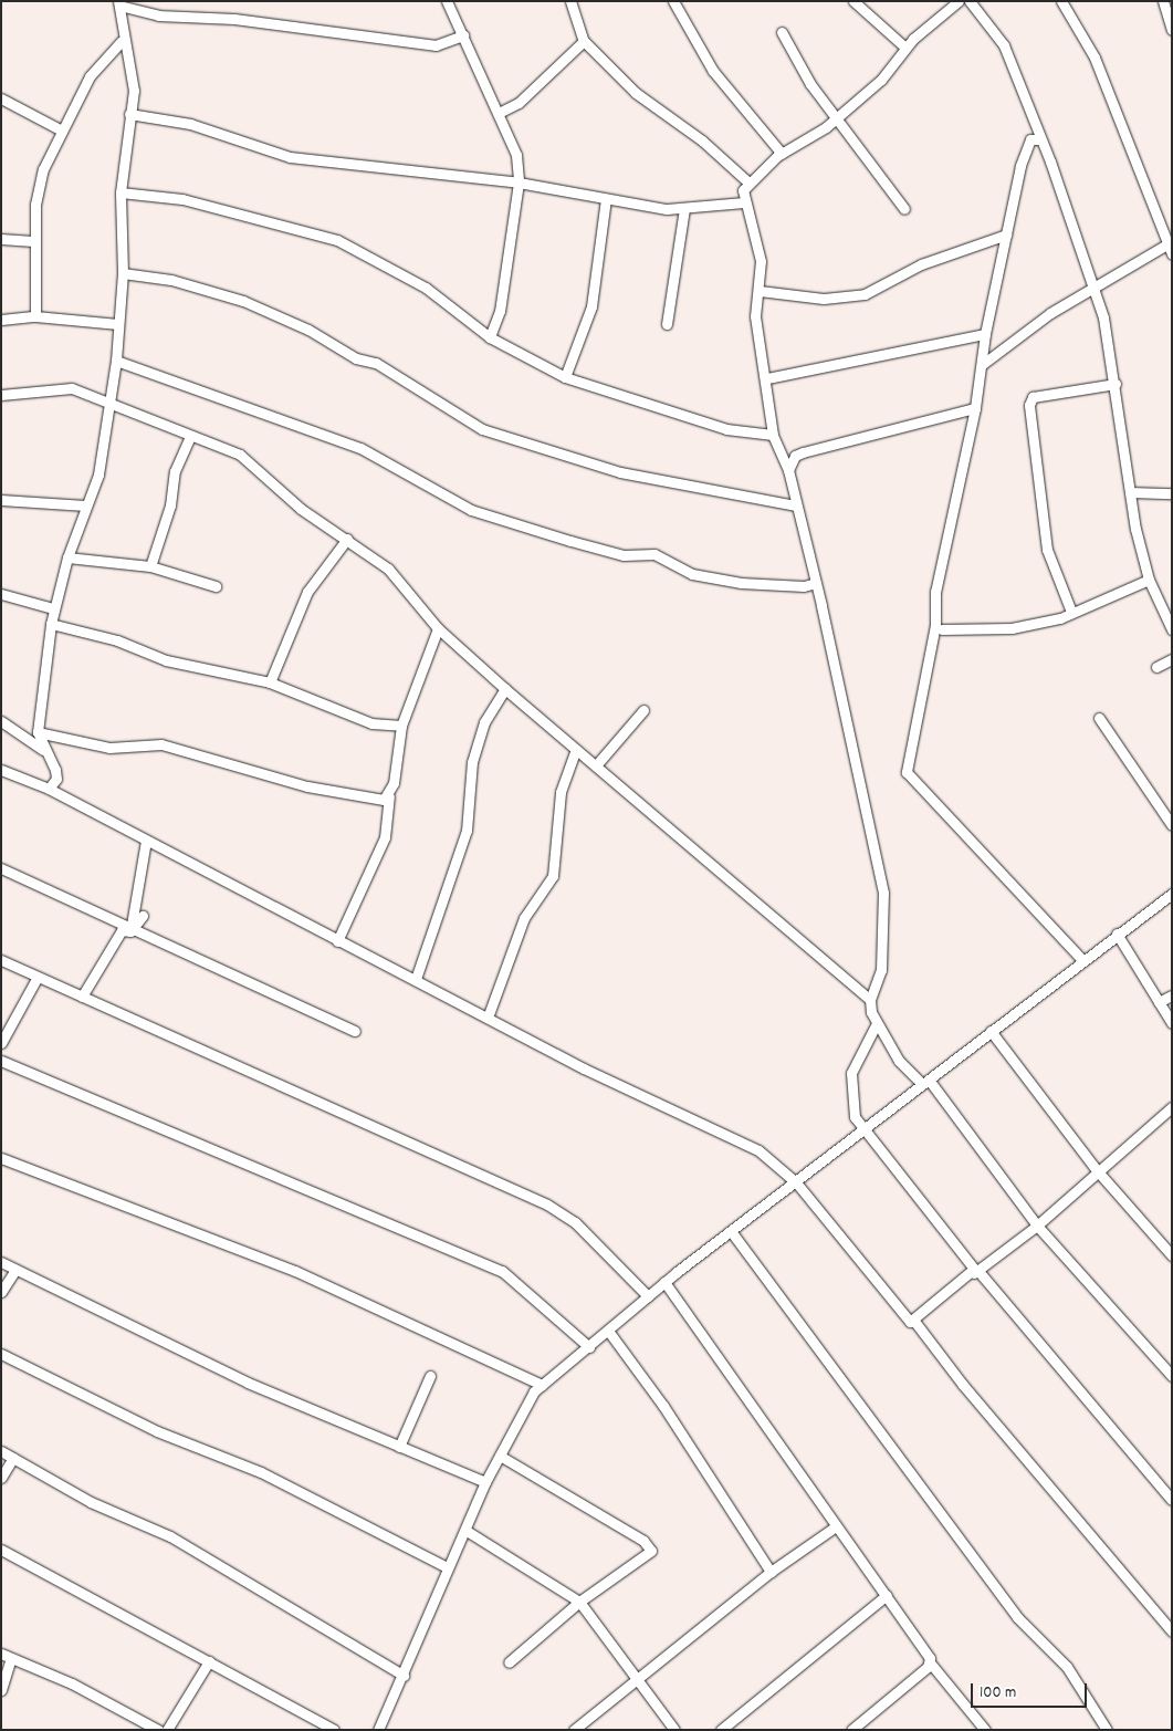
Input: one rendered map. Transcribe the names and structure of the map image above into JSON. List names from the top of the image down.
{
  "scale_bar": "100 m"
}
